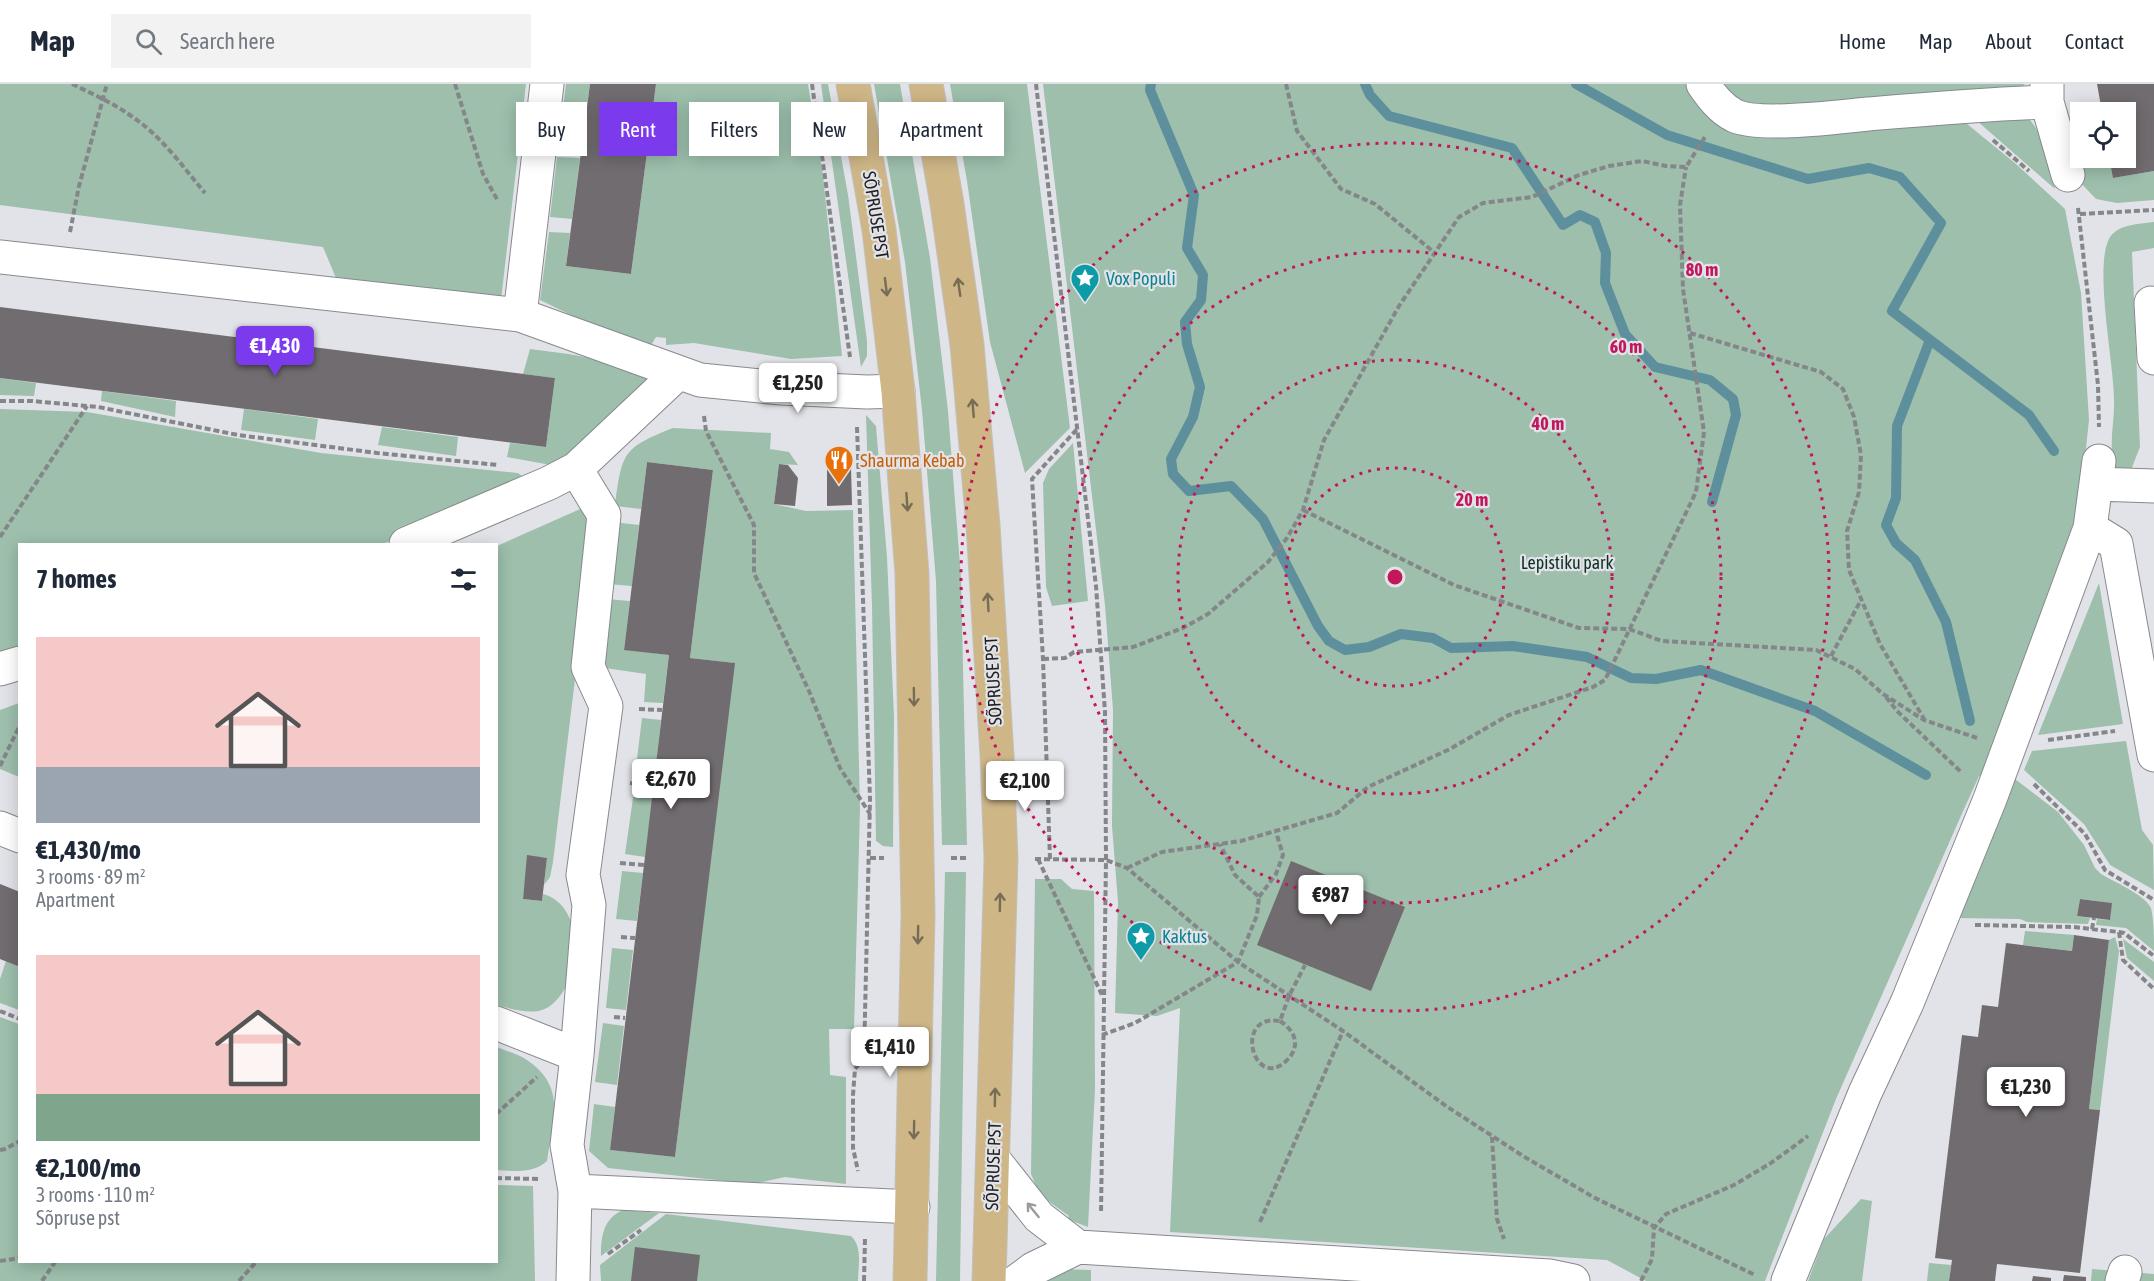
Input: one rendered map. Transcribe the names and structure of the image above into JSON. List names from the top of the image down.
{
  "streets": {
    "main road": ["SÕPRUSE PST"]
  },
  "parks": ["Lepistiku park"],
  "places": {
    "place": ["Vox Populi", "Kaktus"],
    "restaurant": ["Shaurma Kebab"]
  },
  "page": {
    "header": "Map",
    "search": "Search here",
    "nav": [
      "Home",
      "Map",
      "About",
      "Contact"
    ],
    "chip": [
      "Buy",
      "Rent",
      "Filters",
      "New",
      "Apartment"
    ],
    "price": [
      "€1,430",
      "€1,250",
      "€2,670",
      "€2,100",
      "€987",
      "€1,410",
      "€1,230"
    ],
    "heading": "7 homes",
    "list": [
      {
        "name": "€1,430/mo",
        "note": "3 rooms · 89 m² · Apartment"
      },
      {
        "name": "€2,100/mo",
        "note": "3 rooms · 110 m² · Sõpruse pst"
      }
    ]
  },
  "rings": [
    "80 m",
    "60 m",
    "40 m",
    "20 m"
  ]
}
